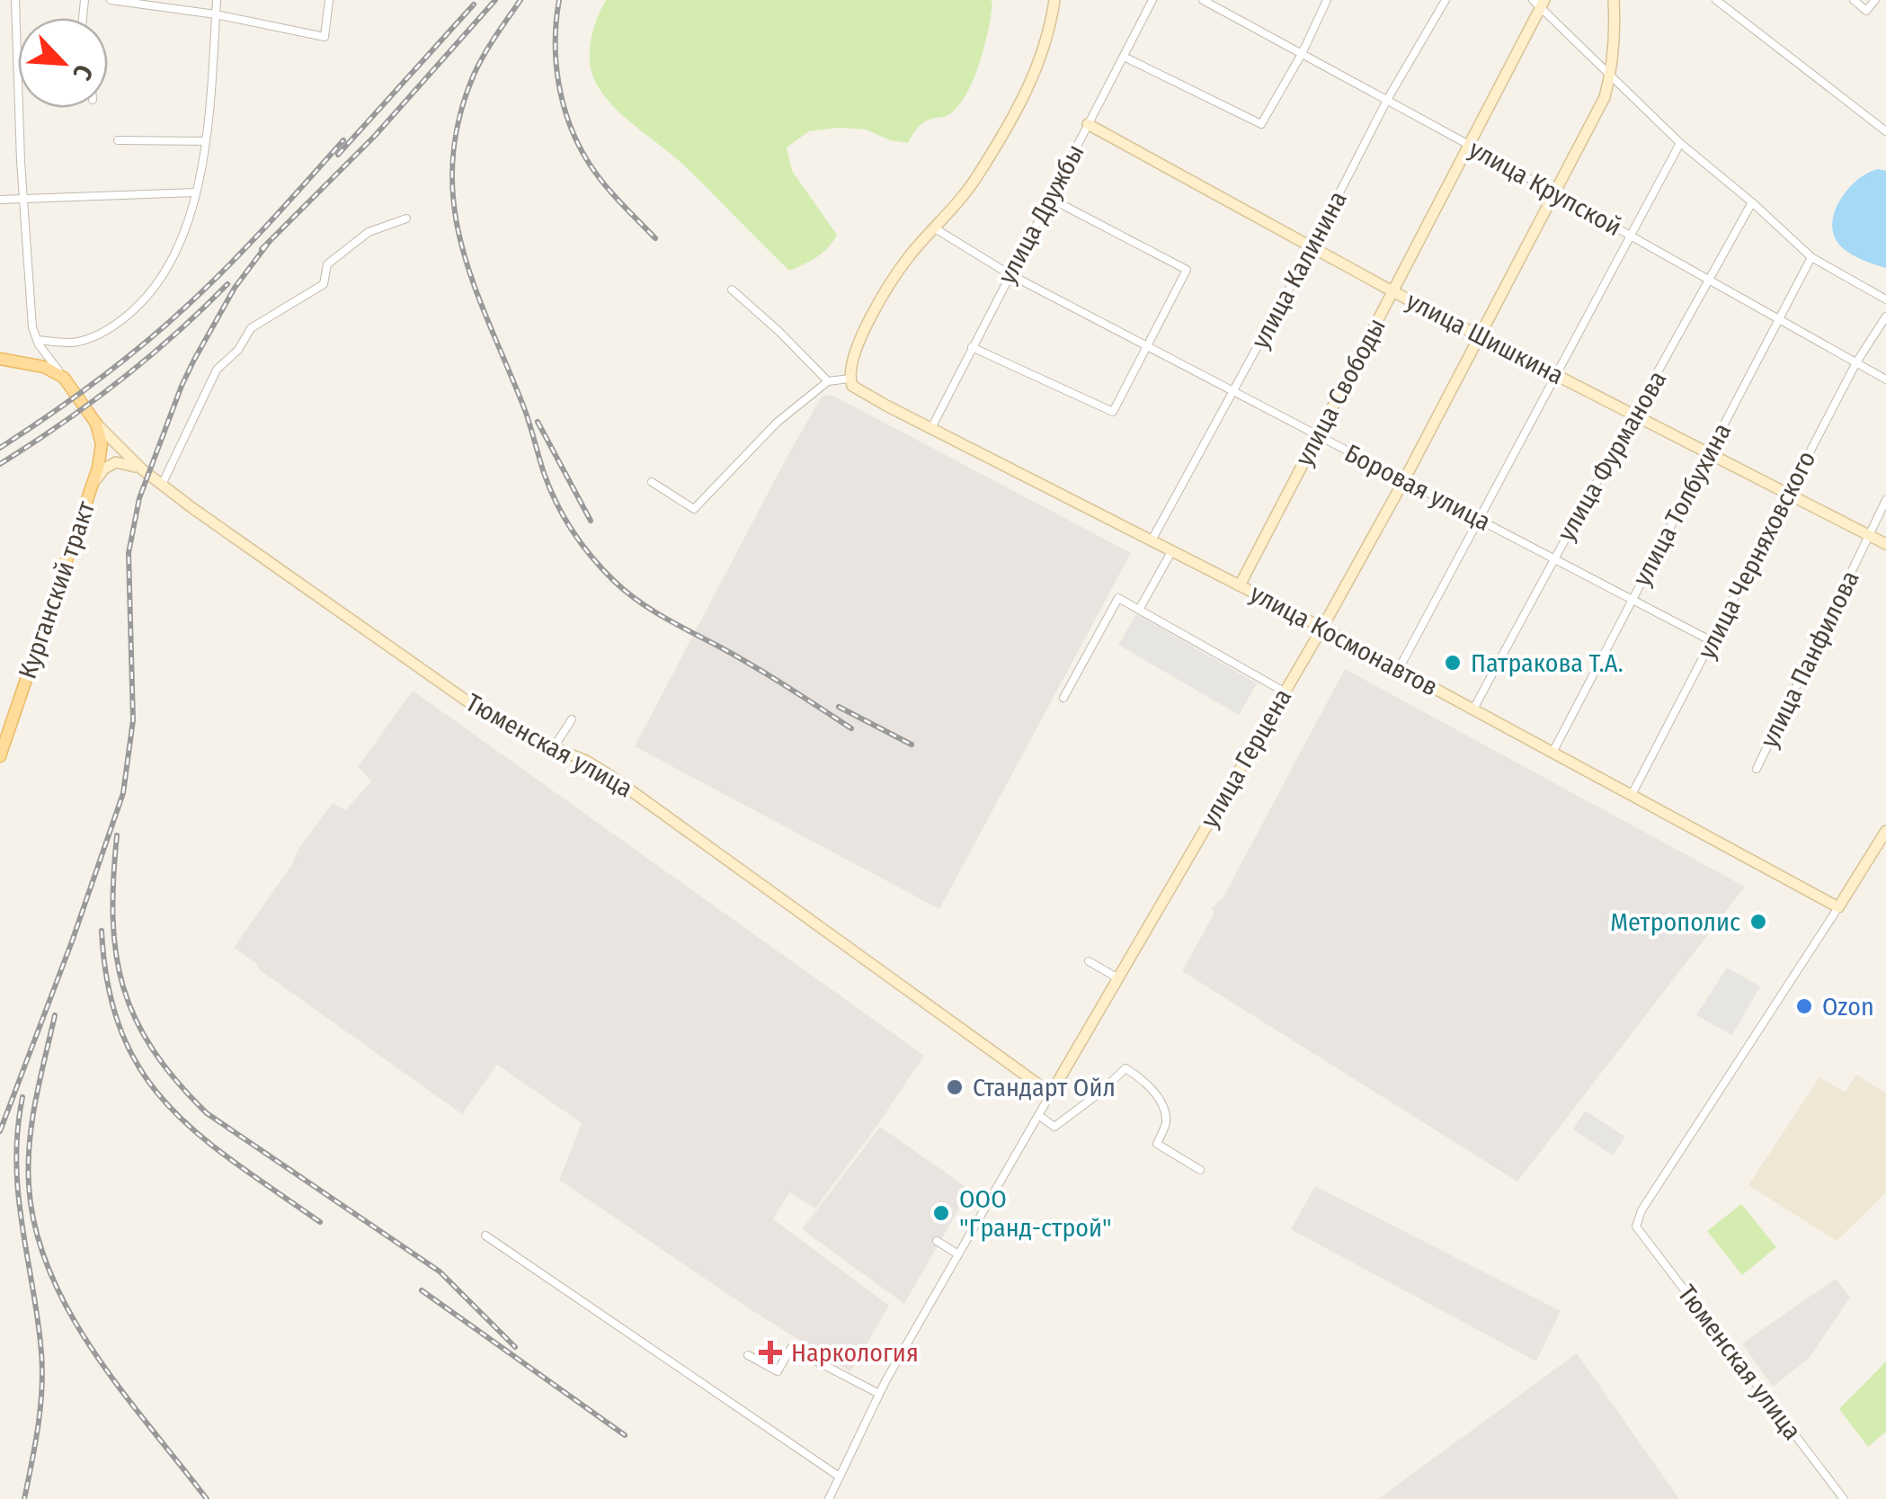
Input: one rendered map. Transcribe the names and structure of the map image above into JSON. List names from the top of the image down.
{
  "streets": {
    "main road": ["Курганский тракт"],
    "street": [
      "улица Крупской",
      "улица Дружбы",
      "улица Калинина",
      "улица Шишкина",
      "улица Свободы",
      "улица Фурманова",
      "Боровая улица",
      "улица Толбухина",
      "улица Черняховского",
      "улица Космонавтов",
      "улица Панфилова",
      "Тюменская улица",
      "улица Герцена"
    ]
  },
  "crossings": [
    ["улица Крупской", "улица Калинина"],
    ["улица Крупской", "улица Свободы"],
    ["улица Крупской", "улица Фурманова"],
    ["улица Крупской", "улица Толбухина"],
    ["улица Крупской", "улица Черняховского"],
    ["улица Крупской", "улица Герцена"],
    ["улица Дружбы", "улица Шишкина"],
    ["улица Дружбы", "Боровая улица"],
    ["улица Дружбы", "улица Космонавтов"],
    ["улица Калинина", "улица Шишкина"],
    ["улица Калинина", "Боровая улица"],
    ["улица Калинина", "улица Космонавтов"],
    ["улица Шишкина", "улица Свободы"],
    ["улица Шишкина", "улица Фурманова"],
    ["улица Шишкина", "улица Толбухина"],
    ["улица Шишкина", "улица Черняховского"],
    ["улица Шишкина", "улица Панфилова"],
    ["улица Шишкина", "улица Герцена"],
    ["улица Свободы", "Боровая улица"],
    ["улица Свободы", "улица Космонавтов"],
    ["улица Фурманова", "Боровая улица"],
    ["улица Фурманова", "улица Космонавтов"],
    ["Боровая улица", "улица Толбухина"],
    ["Боровая улица", "улица Черняховского"],
    ["Боровая улица", "улица Герцена"],
    ["улица Толбухина", "улица Космонавтов"],
    ["улица Черняховского", "улица Космонавтов"],
    ["Курганский тракт", "Тюменская улица"],
    ["улица Космонавтов", "Тюменская улица"],
    ["улица Космонавтов", "улица Герцена"],
    ["Тюменская улица", "улица Герцена"]
  ],
  "places": {
    "other": [
      "Патракова Т.А.",
      "Метрополис",
      "Ozon",
      "Стандарт Ойл",
      "ООО \"Гранд-строй\""
    ],
    "health": ["Наркология"]
  },
  "north": "bottom right"
}
